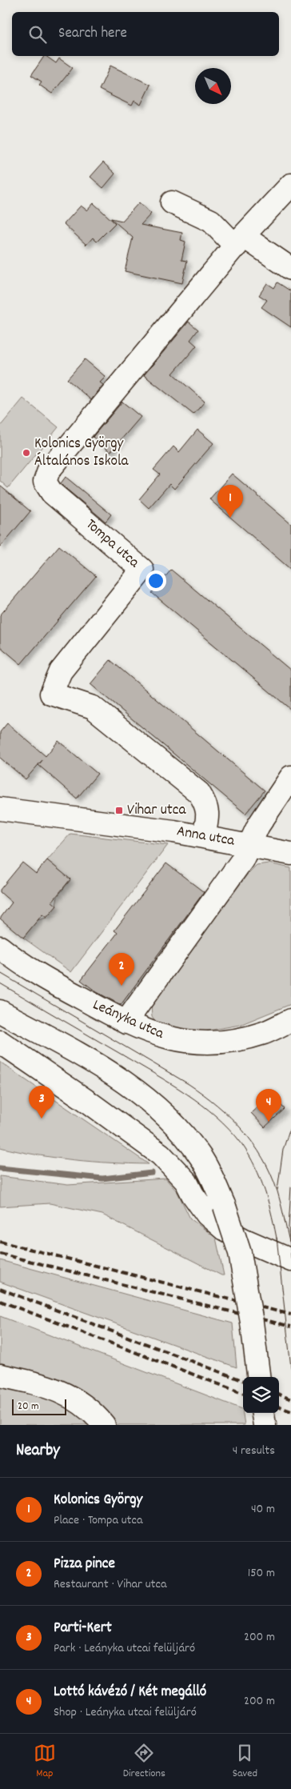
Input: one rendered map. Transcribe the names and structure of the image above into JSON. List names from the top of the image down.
{
  "streets": {
    "street": ["Tompa utca", "Anna utca", "Leányka utca"]
  },
  "crossings": [
    ["Tompa utca", "Anna utca"]
  ],
  "places": {
    "other": ["Kolonics György Általános Iskola"],
    "transit": ["Vihar utca"]
  },
  "scale_bar": "20 m",
  "north": "bottom right",
  "page": {
    "search": "Search here",
    "pins": [
      "1",
      "2",
      "3",
      "4"
    ],
    "scale": "20 m",
    "heading": ["Nearby", "4 results"],
    "list": [
      {
        "mark": "1",
        "name": "Kolonics György",
        "note": "Place · Tompa utca",
        "value": "40 m"
      },
      {
        "mark": "2",
        "name": "Pizza pince",
        "note": "Restaurant · Vihar utca",
        "value": "150 m"
      },
      {
        "mark": "3",
        "name": "Parti-Kert",
        "note": "Park · Leányka utcai felüljáró",
        "value": "200 m"
      },
      {
        "mark": "4",
        "name": "Lottó kávézó / Két megálló",
        "note": "Shop · Leányka utcai felüljáró",
        "value": "200 m"
      }
    ],
    "nav": ["Map", "Directions", "Saved"]
  }
}
